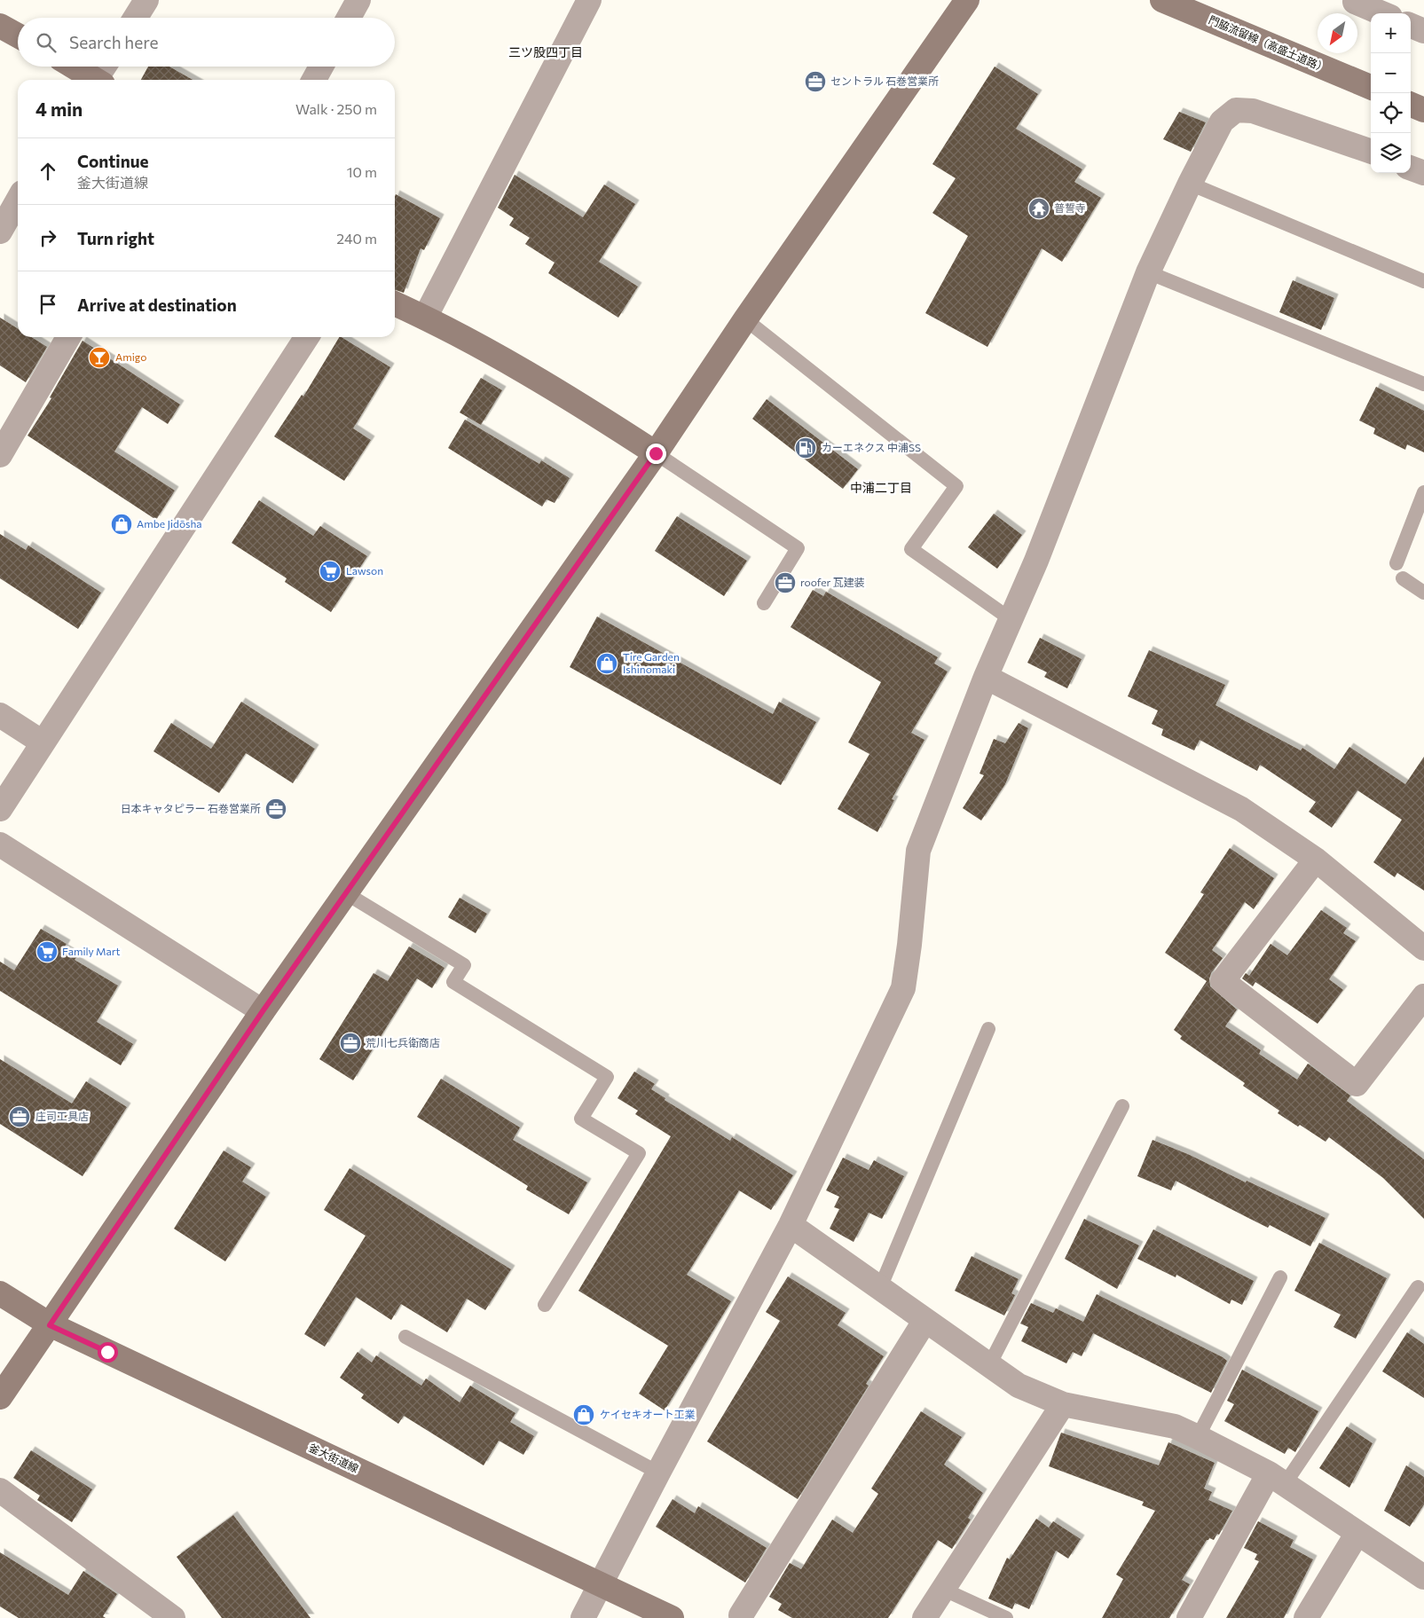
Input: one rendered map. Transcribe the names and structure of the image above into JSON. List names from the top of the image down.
{
  "streets": {
    "street": ["門脇流留線（高盛土道路）", "釜大街道線"]
  },
  "districts": ["三ツ股四丁目", "中浦二丁目"],
  "places": {
    "office": [
      "セントラル 石巻営業所",
      "roofer 瓦建装",
      "日本キャタピラー 石巻営業所",
      "荒川七兵衛商店",
      "庄司工具店"
    ],
    "temple": ["普誓寺"],
    "bar": ["Amigo"],
    "fuel station": ["カーエネクス 中浦SS"],
    "shop": ["Ambe Jidōsha", "Tire Garden Ishinomaki", "ケイセキオート工業"],
    "supermarket": ["Lawson", "Family Mart"]
  },
  "north": "bottom left",
  "page": {
    "map_buttons": ["+", "−"],
    "search": "Search here",
    "heading": ["4 min", "Walk · 250 m"],
    "list": [
      ["Continue", "釜大街道線", "10 m"],
      ["Turn right", "240 m"],
      "Arrive at destination"
    ]
  }
}
